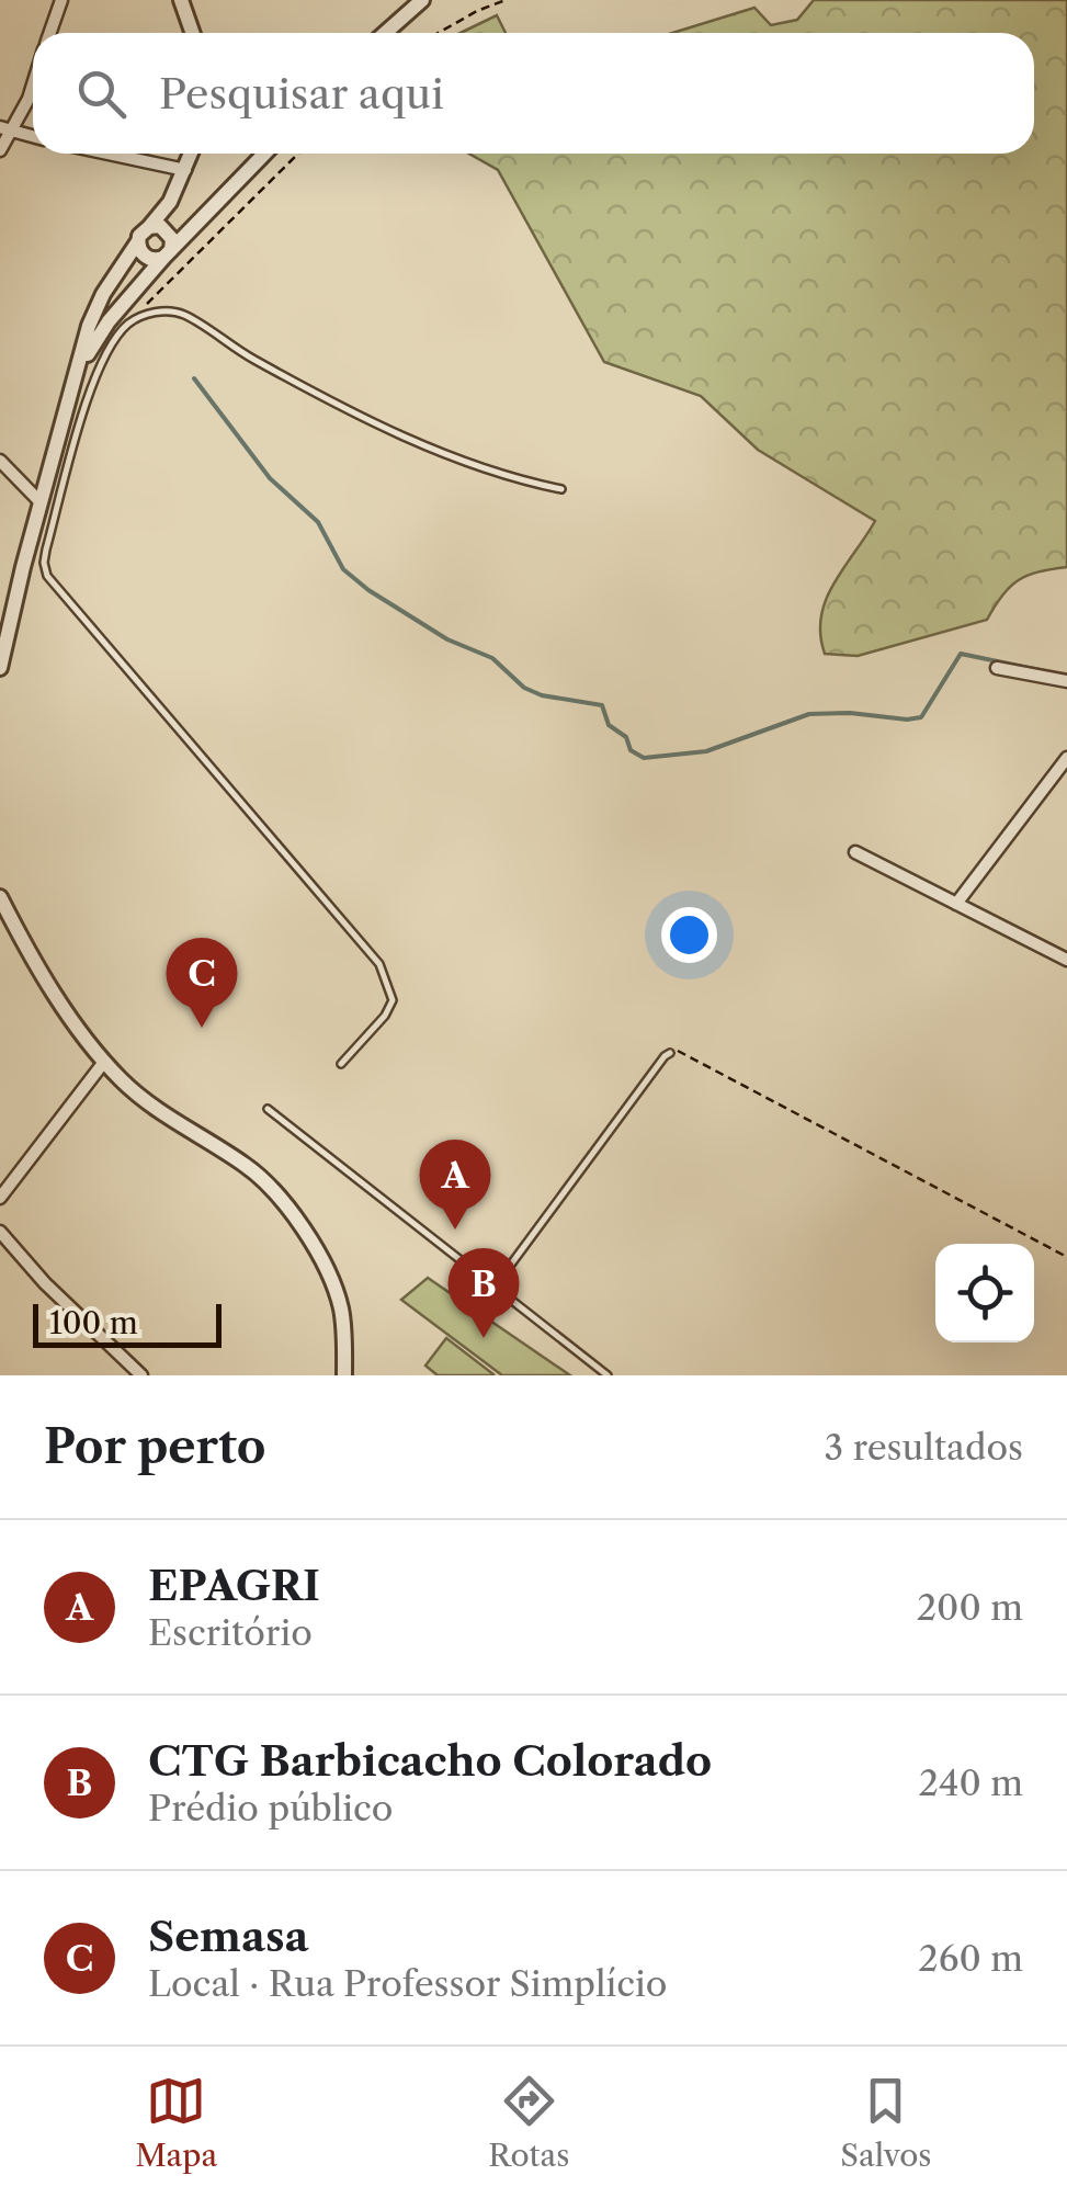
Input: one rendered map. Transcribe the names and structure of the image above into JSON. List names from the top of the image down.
{
  "scale_bar": "100 m",
  "page": {
    "search": "Pesquisar aqui",
    "pins": ["C", "A", "B"],
    "scale": "100 m",
    "heading": ["Por perto", "3 resultados"],
    "list": [
      {
        "mark": "A",
        "name": "EPAGRI",
        "note": "Escritório",
        "value": "200 m"
      },
      {
        "mark": "B",
        "name": "CTG Barbicacho Colorado",
        "note": "Prédio público",
        "value": "240 m"
      },
      {
        "mark": "C",
        "name": "Semasa",
        "note": "Local · Rua Professor Simplício",
        "value": "260 m"
      }
    ],
    "nav": ["Mapa", "Rotas", "Salvos"]
  }
}
